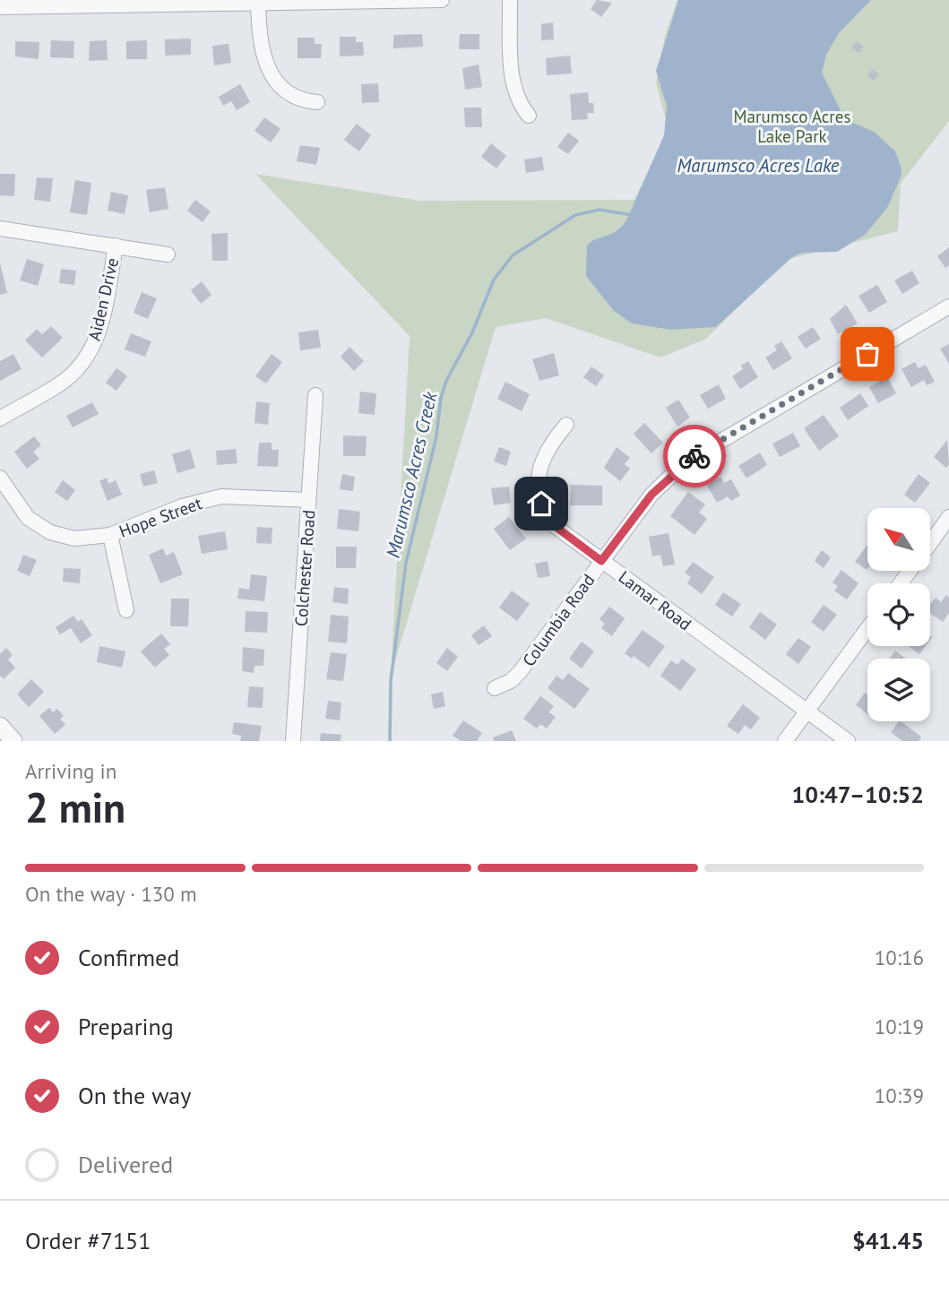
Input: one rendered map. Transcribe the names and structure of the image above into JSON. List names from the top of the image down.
{
  "streets": {
    "street": [
      "Aiden Drive",
      "Hope Street",
      "Colchester Road",
      "Lamar Road",
      "Columbia Road"
    ]
  },
  "crossings": [
    ["Hope Street", "Colchester Road"],
    ["Lamar Road", "Columbia Road"]
  ],
  "water": ["Marumsco Acres Lake", "Marumsco Acres Creek"],
  "parks": ["Marumsco Acres Lake Park"],
  "north": "top left",
  "page": {
    "heading": ["2 min", "Arriving in", "10:47–10:52"],
    "panel": ["Order #7151", "$41.45"],
    "bar": "On the way · 130 m",
    "list": [
      ["Confirmed", "10:16"],
      ["Preparing", "10:19"],
      ["On the way", "10:39"],
      "Delivered"
    ]
  }
}
